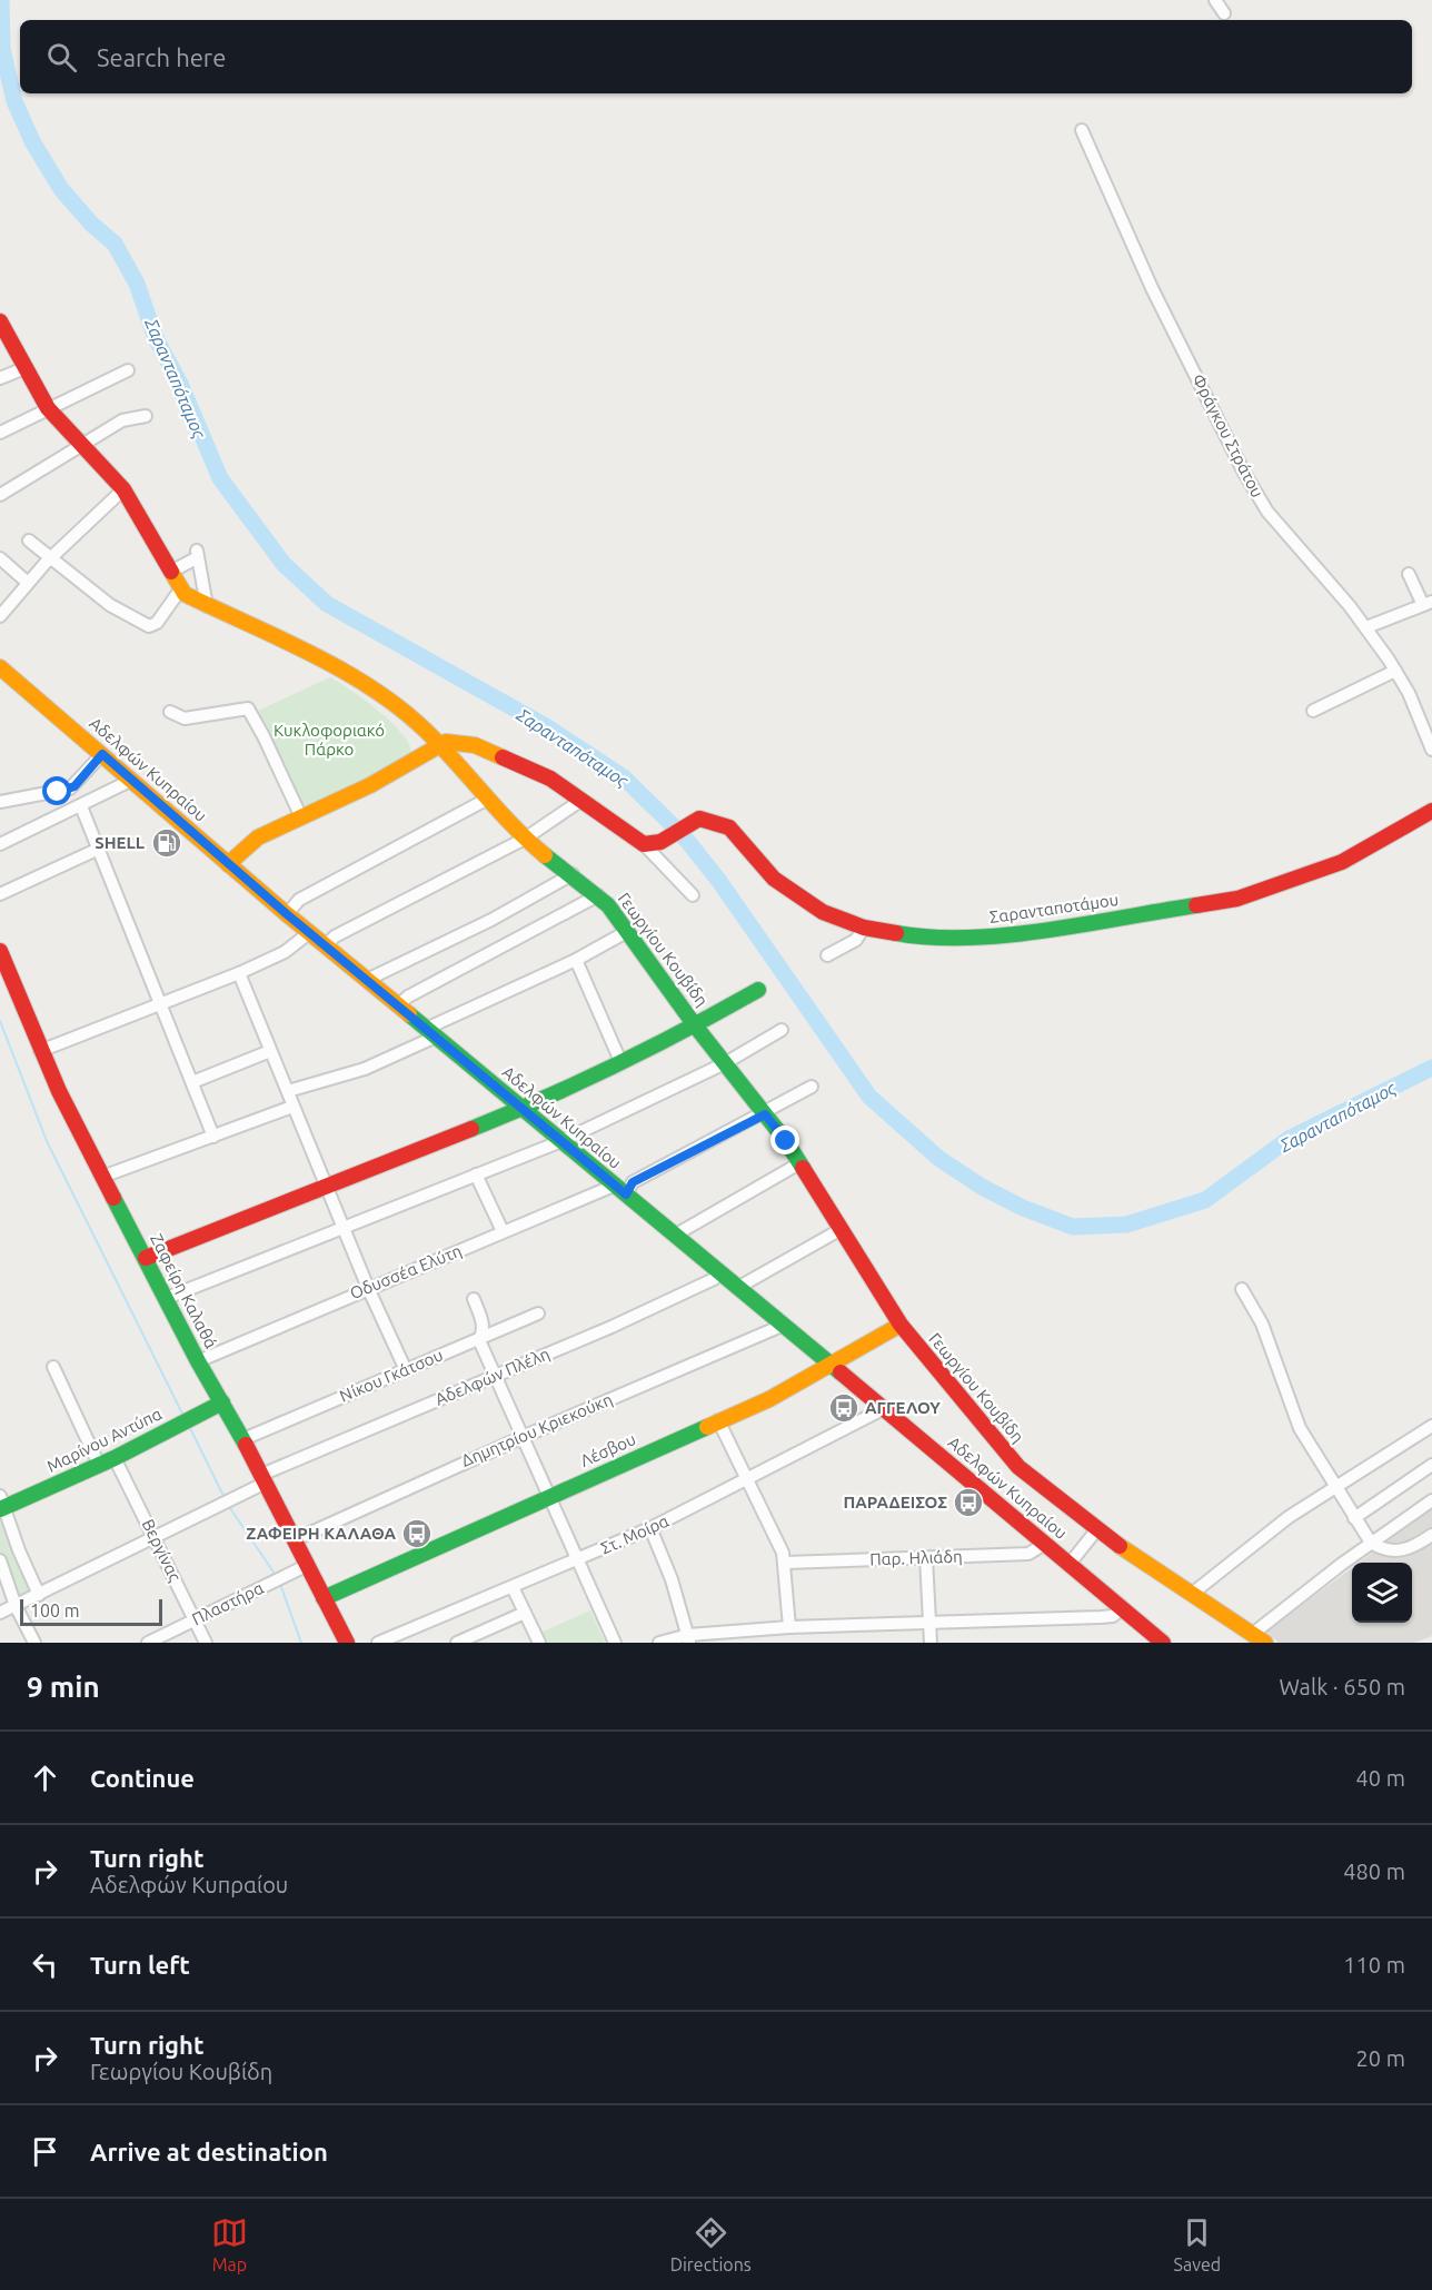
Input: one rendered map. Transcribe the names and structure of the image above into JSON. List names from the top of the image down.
{
  "streets": {
    "street": [
      "Φράγκου Στράτου",
      "Αδελφών Κυπραίου",
      "Σαρανταποτάμου",
      "Γεωργίου Κουβίδη",
      "Οδυσσέα Ελύτη",
      "Ζαφείρη Καλαθά",
      "Νίκου Γκάτσου",
      "Αδελφών Πλέλη",
      "Δημητρίου Κριεκούκη",
      "Μαρίνου Αντύπα",
      "Λέσβου",
      "Στ. Μοίρα",
      "Βεργίνας",
      "Παρ. Ηλιάδη",
      "Πλαστήρα"
    ]
  },
  "crossings": [
    ["Αδελφών Κυπραίου", "Οδυσσέα Ελύτη"],
    ["Αδελφών Κυπραίου", "Αδελφών Πλέλη"],
    ["Αδελφών Κυπραίου", "Δημητρίου Κριεκούκη"],
    ["Αδελφών Κυπραίου", "Λέσβου"],
    ["Αδελφών Κυπραίου", "Στ. Μοίρα"],
    ["Αδελφών Κυπραίου", "Παρ. Ηλιάδη"],
    ["Γεωργίου Κουβίδη", "Οδυσσέα Ελύτη"],
    ["Γεωργίου Κουβίδη", "Λέσβου"],
    ["Οδυσσέα Ελύτη", "Ζαφείρη Καλαθά"],
    ["Ζαφείρη Καλαθά", "Νίκου Γκάτσου"],
    ["Ζαφείρη Καλαθά", "Αδελφών Πλέλη"],
    ["Ζαφείρη Καλαθά", "Δημητρίου Κριεκούκη"],
    ["Ζαφείρη Καλαθά", "Μαρίνου Αντύπα"],
    ["Ζαφείρη Καλαθά", "Λέσβου"],
    ["Ζαφείρη Καλαθά", "Πλαστήρα"],
    ["Αδελφών Πλέλη", "Βεργίνας"],
    ["Μαρίνου Αντύπα", "Βεργίνας"],
    ["Βεργίνας", "Πλαστήρα"]
  ],
  "water": ["Σαρανταπόταμος"],
  "parks": ["Κυκλοφοριακό Πάρκο"],
  "places": {
    "fuel station": ["SHELL"],
    "bus stop": ["ΑΓΓΕΛΟΥ", "ΠΑΡΑΔΕΙΣΟΣ", "ΖΑΦΕΙΡΗ ΚΑΛΑΘΑ"]
  },
  "scale_bar": "100 m",
  "page": {
    "search": "Search here",
    "scale": "100 m",
    "heading": ["9 min", "Walk · 650 m"],
    "list": [
      ["Continue", "40 m"],
      ["Turn right", "Αδελφών Κυπραίου", "480 m"],
      ["Turn left", "110 m"],
      ["Turn right", "Γεωργίου Κουβίδη", "20 m"],
      "Arrive at destination"
    ],
    "nav": ["Map", "Directions", "Saved"]
  }
}
